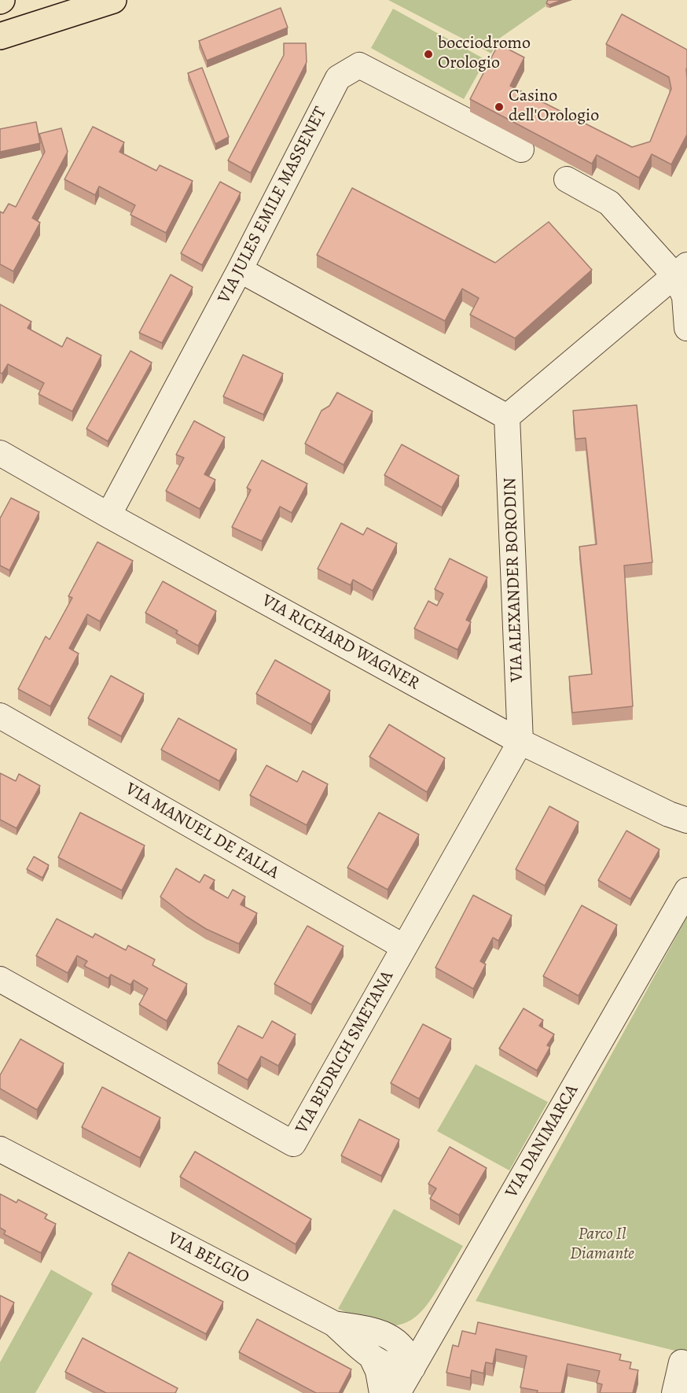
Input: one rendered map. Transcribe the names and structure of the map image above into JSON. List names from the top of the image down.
{
  "streets": {
    "street": [
      "VIA JULES EMILE MASSENET",
      "VIA ALEXANDER BORODIN",
      "VIA RICHARD WAGNER",
      "VIA MANUEL DE FALLA",
      "VIA BEDRICH SMETANA",
      "VIA DANIMARCA",
      "VIA BELGIO"
    ]
  },
  "crossings": [
    ["VIA JULES EMILE MASSENET", "VIA RICHARD WAGNER"],
    ["VIA ALEXANDER BORODIN", "VIA RICHARD WAGNER"],
    ["VIA ALEXANDER BORODIN", "VIA BEDRICH SMETANA"],
    ["VIA RICHARD WAGNER", "VIA BEDRICH SMETANA"],
    ["VIA MANUEL DE FALLA", "VIA BEDRICH SMETANA"],
    ["VIA DANIMARCA", "VIA BELGIO"]
  ],
  "parks": ["Parco Il Diamante"],
  "places": ["bocciodromo Orologio", "Casino dell'Orologio"]
}
